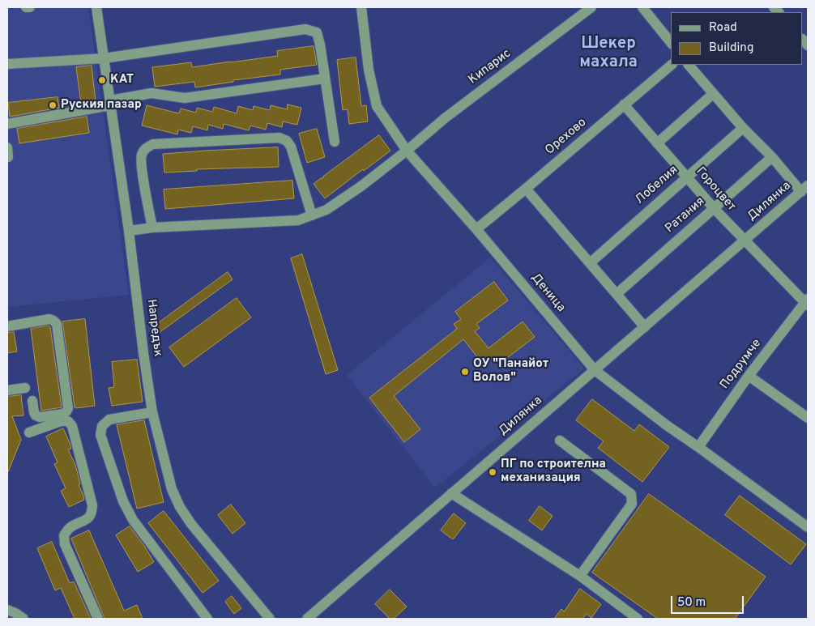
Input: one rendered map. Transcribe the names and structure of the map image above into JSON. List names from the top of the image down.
{
  "streets": {
    "street": [
      "Кипарис",
      "Орехово",
      "Лобелия",
      "Гороцвет",
      "Дилянка",
      "Ратания",
      "Деница",
      "Напредък",
      "Подрумче"
    ]
  },
  "crossings": [
    ["Кипарис", "Деница"],
    ["Кипарис", "Напредък"],
    ["Орехово", "Гороцвет"],
    ["Орехово", "Деница"],
    ["Лобелия", "Гороцвет"],
    ["Гороцвет", "Дилянка"],
    ["Гороцвет", "Ратания"],
    ["Гороцвет", "Подрумче"],
    ["Дилянка", "Деница"],
    ["Деница", "Подрумче"]
  ],
  "districts": ["Шекер махала"],
  "places": [
    "КАТ",
    "Руския пазар",
    "ОУ \"Панайот Волов\"",
    "ПГ по строителна механизация"
  ],
  "legend": ["Road", "Building"],
  "scale_bar": "50 m"
}
